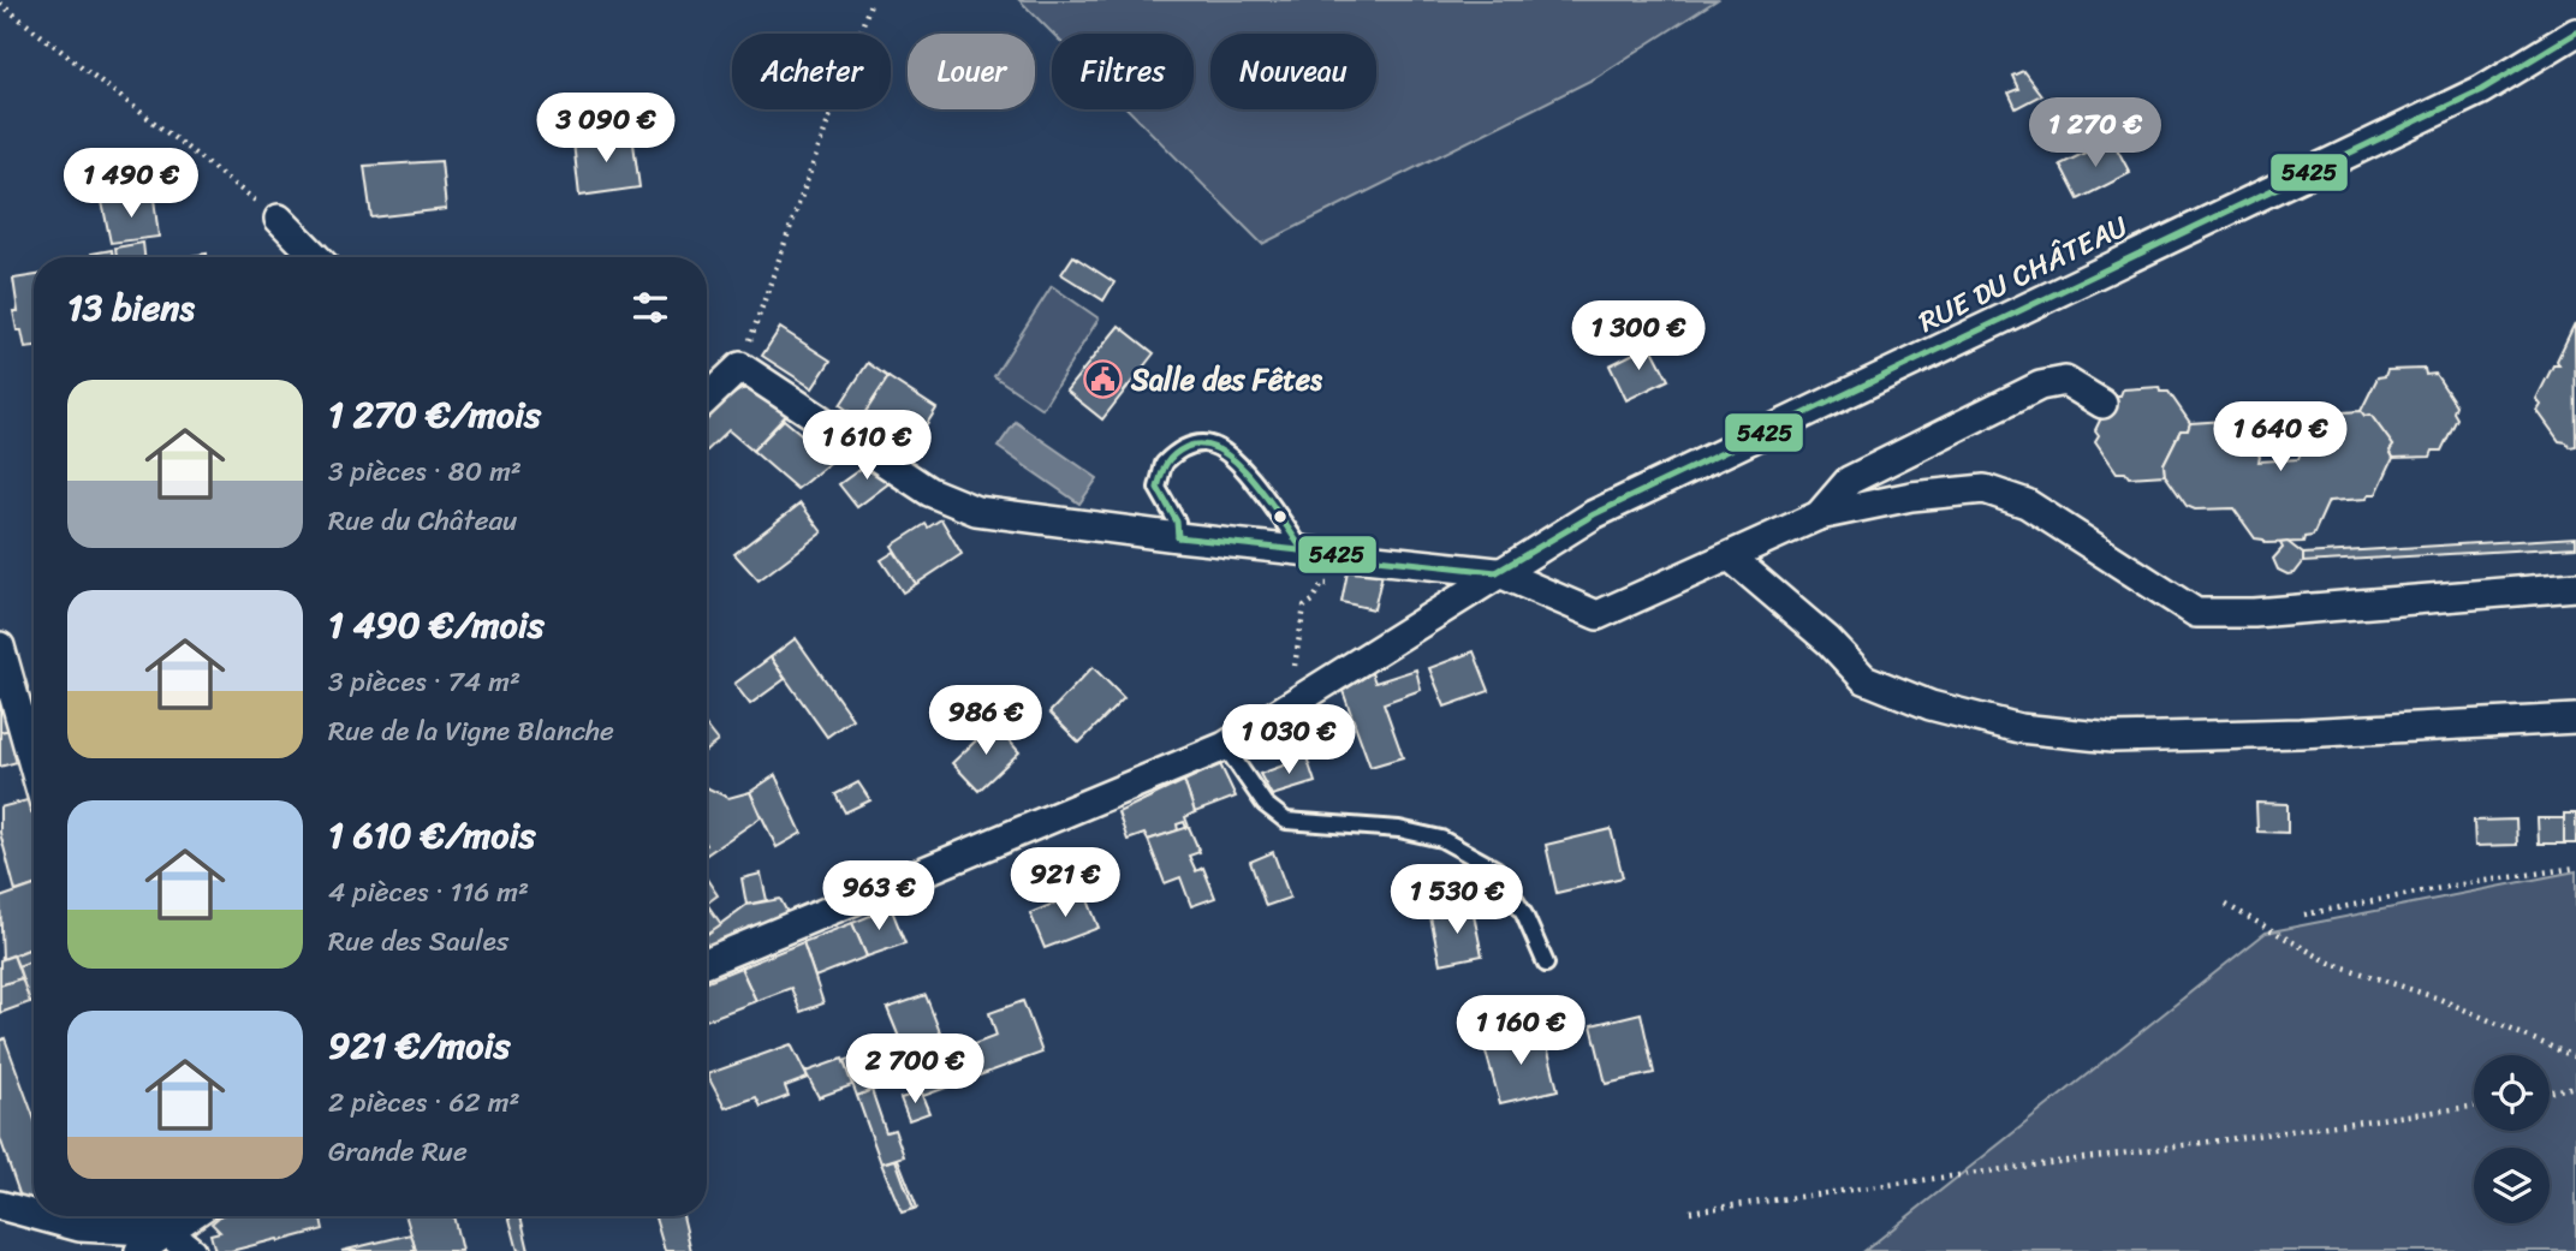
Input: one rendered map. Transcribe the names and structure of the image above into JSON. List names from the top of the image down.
{
  "streets": {
    "street": ["RUE DU CHÂTEAU"]
  },
  "places": {
    "public building": ["Salle des Fêtes"]
  },
  "lines": ["transit line 5425"],
  "page": {
    "chip": [
      "Acheter",
      "Louer",
      "Filtres",
      "Nouveau"
    ],
    "price": [
      "3 090 €",
      "1 270 €",
      "1 490 €",
      "1 300 €",
      "1 640 €",
      "1 610 €",
      "986 €",
      "1 030 €",
      "921 €",
      "963 €",
      "1 530 €",
      "1 160 €",
      "2 700 €"
    ],
    "heading": "13 biens",
    "list": [
      {
        "name": "1 270 €/mois",
        "note": "3 pièces · 80 m² · Rue du Château"
      },
      {
        "name": "1 490 €/mois",
        "note": "3 pièces · 74 m² · Rue de la Vigne Blanche"
      },
      {
        "name": "1 610 €/mois",
        "note": "4 pièces · 116 m² · Rue des Saules"
      },
      {
        "name": "921 €/mois",
        "note": "2 pièces · 62 m² · Grande Rue"
      }
    ]
  }
}
